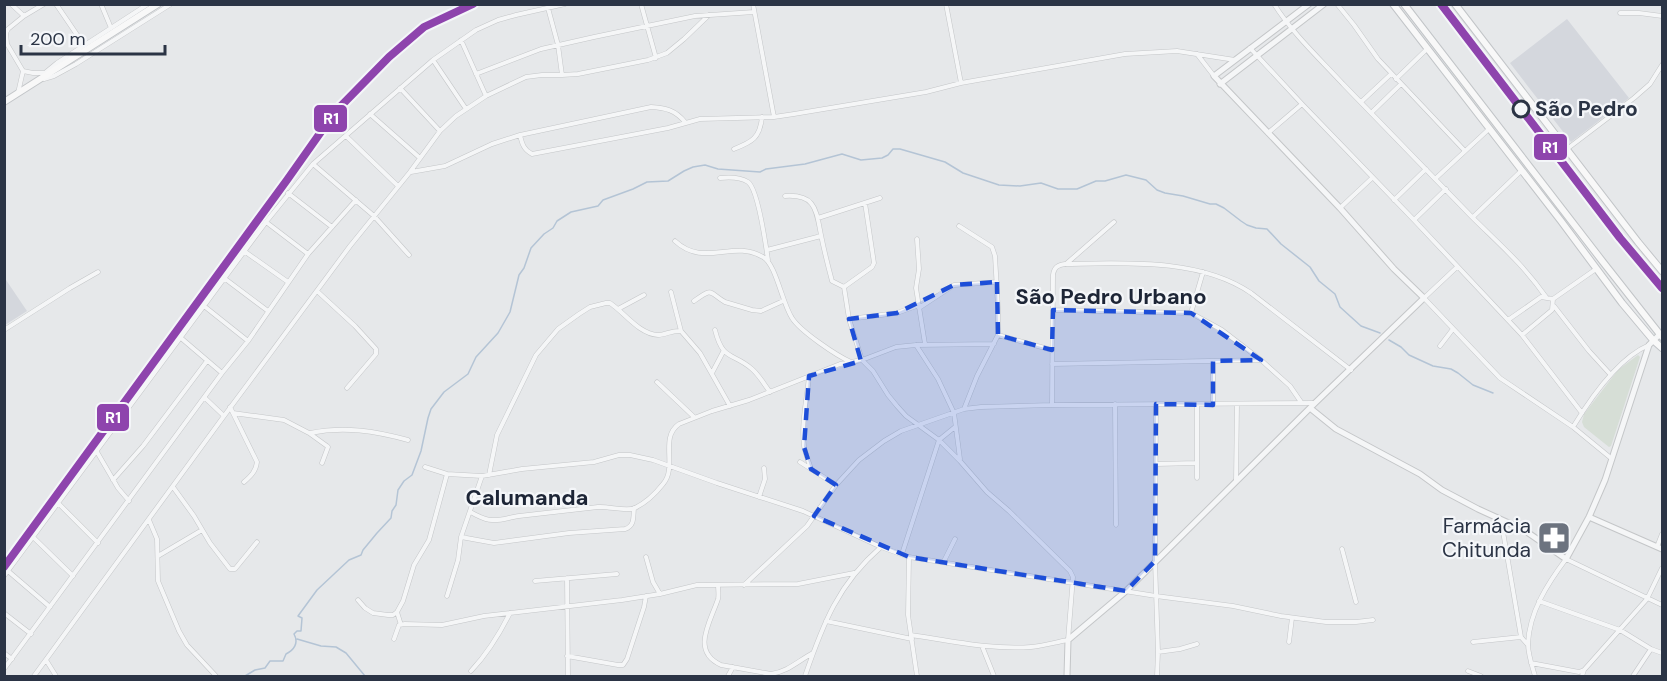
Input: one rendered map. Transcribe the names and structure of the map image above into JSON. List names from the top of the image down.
{
  "districts": ["São Pedro Urbano", "Calumanda"],
  "places": {
    "other": ["São Pedro"],
    "pharmacy": ["Farmácia Chitunda"]
  },
  "lines": ["transit line R1"],
  "scale_bar": "200 m"
}
